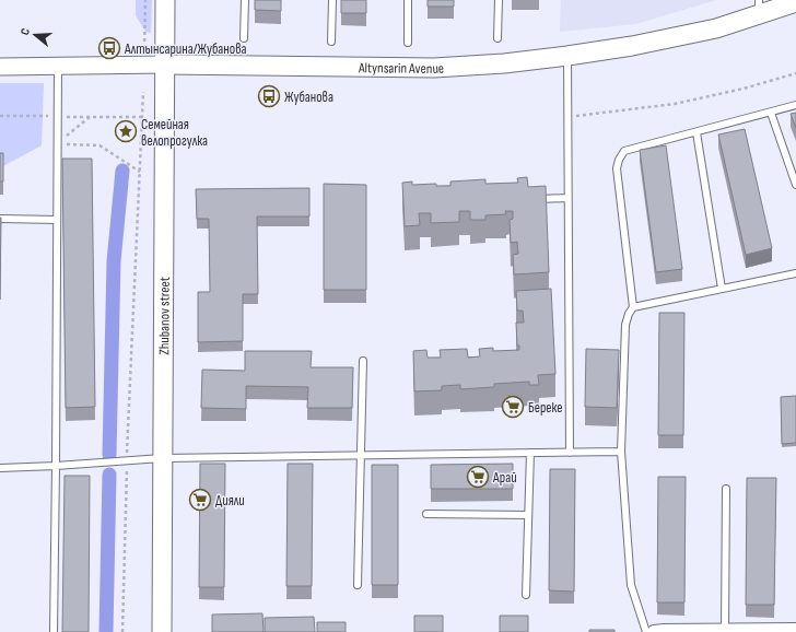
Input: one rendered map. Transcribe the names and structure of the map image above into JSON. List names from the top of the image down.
{
  "streets": {
    "main road": ["Altynsarin Avenue", "Zhubanov street"]
  },
  "crossings": [
    ["Altynsarin Avenue", "Zhubanov street"]
  ],
  "places": {
    "bus stop": ["Алтынсарина/Жубанова", "Жубанова"],
    "place": ["Семейная велопрогулка"],
    "supermarket": ["Береке", "Арай", "Дияли"]
  },
  "north": "left"
}
